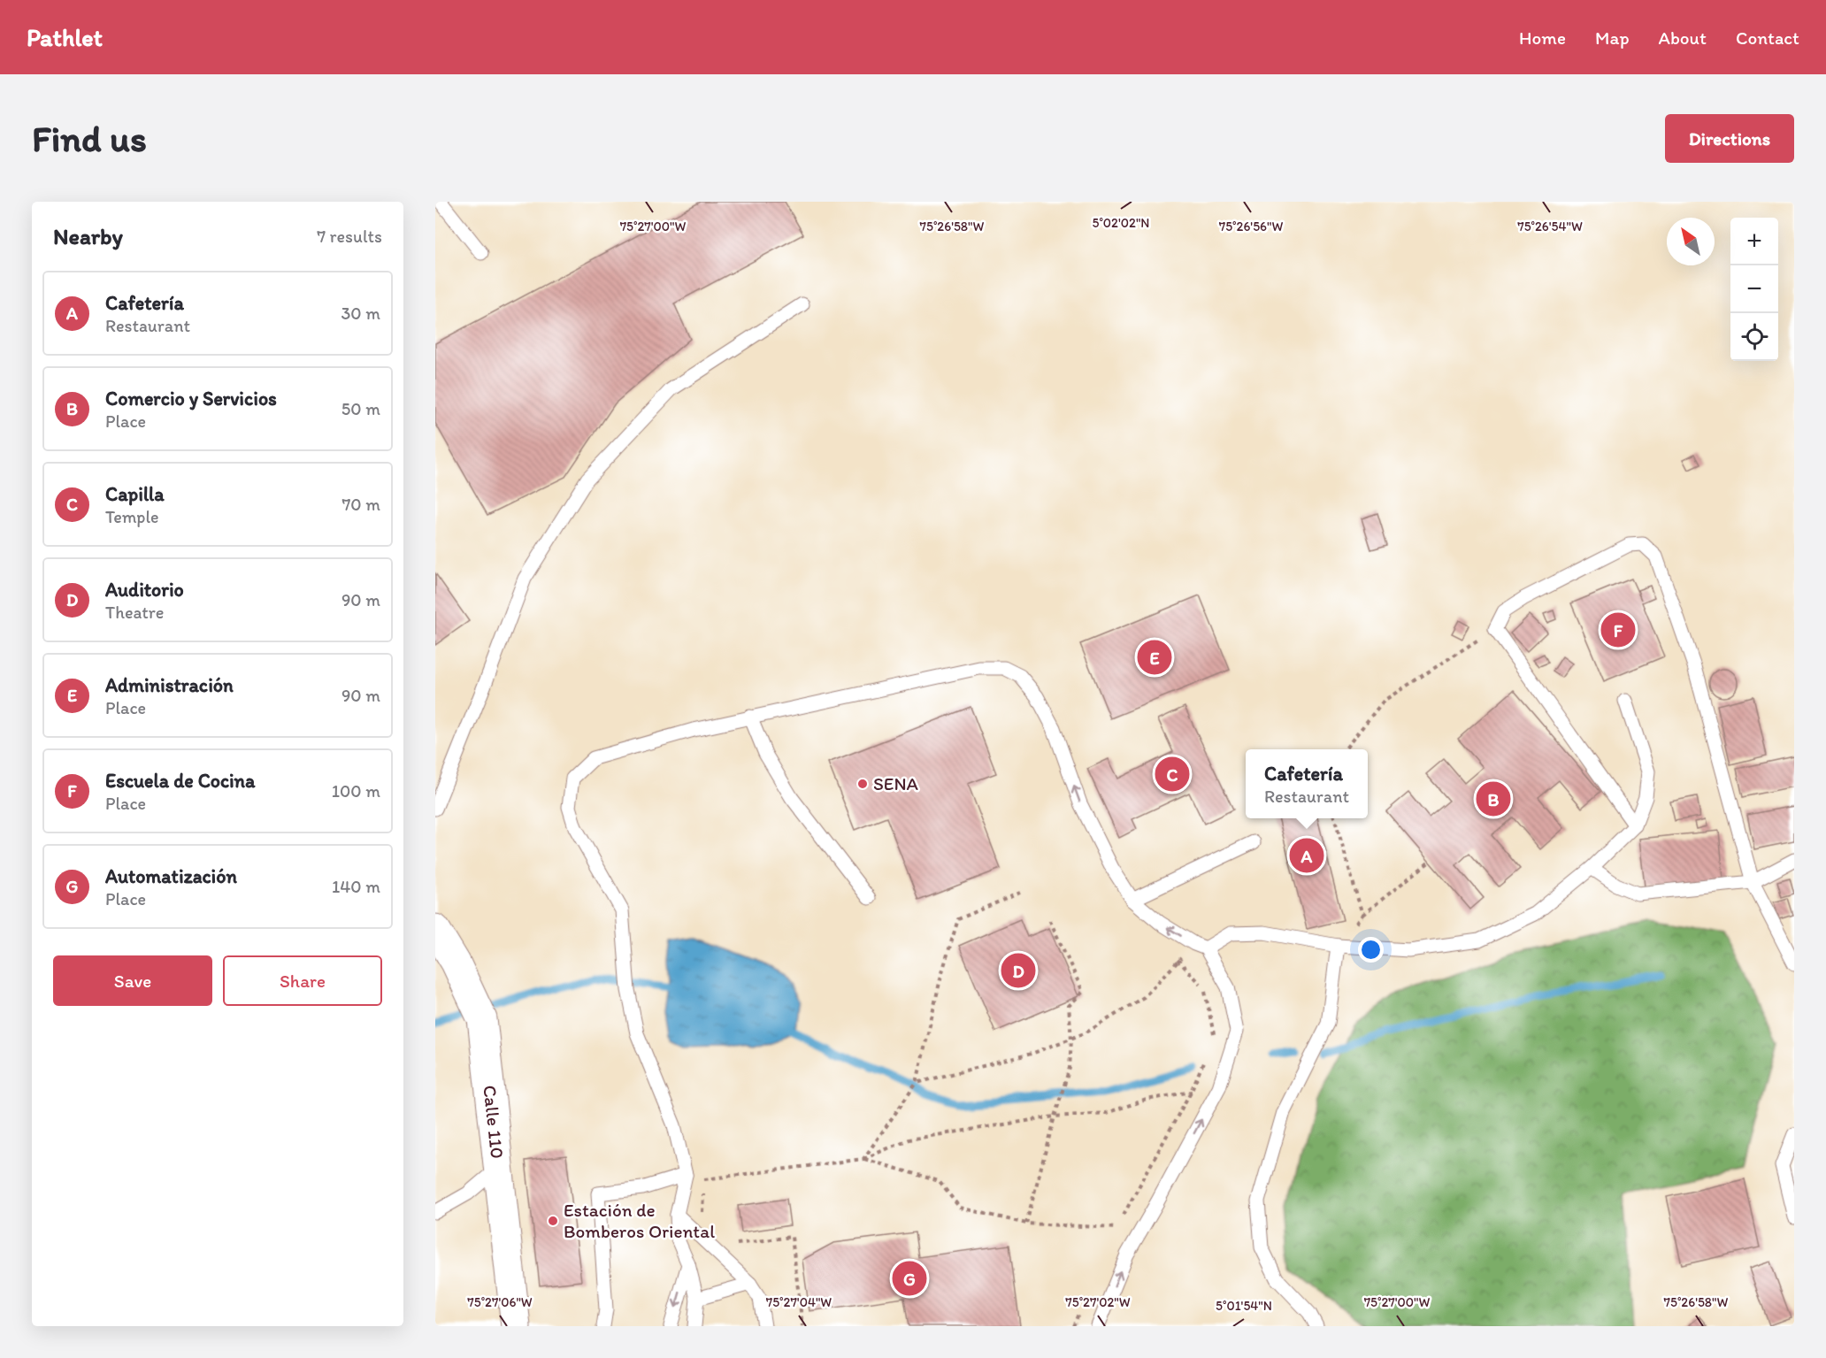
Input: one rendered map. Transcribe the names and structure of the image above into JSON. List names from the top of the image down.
{
  "streets": {
    "main road": ["Calle 110"]
  },
  "places": ["SENA", "Estación de Bomberos Oriental"],
  "north": "top left",
  "page": {
    "header": "Pathlet",
    "nav": [
      "Home",
      "Map",
      "About",
      "Contact"
    ],
    "buttons": [
      "Directions",
      ["Save", "Share"]
    ],
    "title": "Find us",
    "heading": ["Nearby", "7 results"],
    "map_buttons": ["+", "−"],
    "list": [
      {
        "mark": "A",
        "name": "Cafetería",
        "note": "Restaurant",
        "value": "30 m"
      },
      {
        "mark": "B",
        "name": "Comercio y Servicios",
        "note": "Place",
        "value": "50 m"
      },
      {
        "mark": "C",
        "name": "Capilla",
        "note": "Temple",
        "value": "70 m"
      },
      {
        "mark": "D",
        "name": "Auditorio",
        "note": "Theatre",
        "value": "90 m"
      },
      {
        "mark": "E",
        "name": "Administración",
        "note": "Place",
        "value": "90 m"
      },
      {
        "mark": "F",
        "name": "Escuela de Cocina",
        "note": "Place",
        "value": "100 m"
      },
      {
        "mark": "G",
        "name": "Automatización",
        "note": "Place",
        "value": "140 m"
      }
    ],
    "pins": [
      "F",
      "E",
      "C",
      "B",
      "A",
      "D",
      "G"
    ],
    "popup": ["Cafetería", "Restaurant"]
  },
  "coordinates": [
    "5°02'02\"N",
    "75°27'00\"W",
    "75°26'58\"W",
    "75°26'56\"W",
    "75°26'54\"W",
    "75°27'06\"W",
    "75°27'04\"W",
    "75°27'02\"W",
    "5°01'54\"N"
  ]
}
